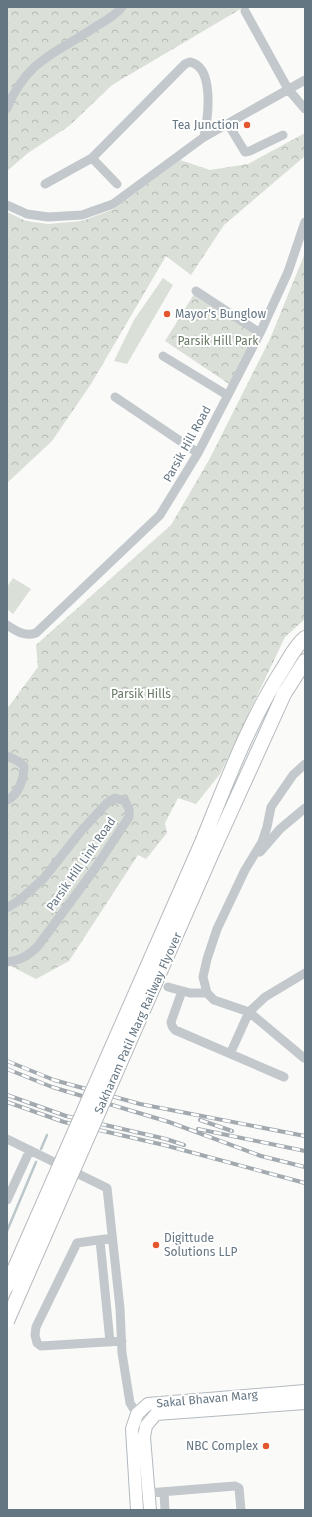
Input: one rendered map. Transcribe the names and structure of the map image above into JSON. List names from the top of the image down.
{
  "streets": {
    "main road": ["Sakharam Patil Marg Railway Flyover", "Sakal Bhavan Marg"],
    "street": ["Parsik Hill Road", "Parsik Hill Link Road"]
  },
  "parks": ["Parsik Hill Park", "Parsik Hills"],
  "places": [
    "Tea Junction",
    "Mayor's Bunglow",
    "Digittude Solutions LLP",
    "NBC Complex"
  ]
}
